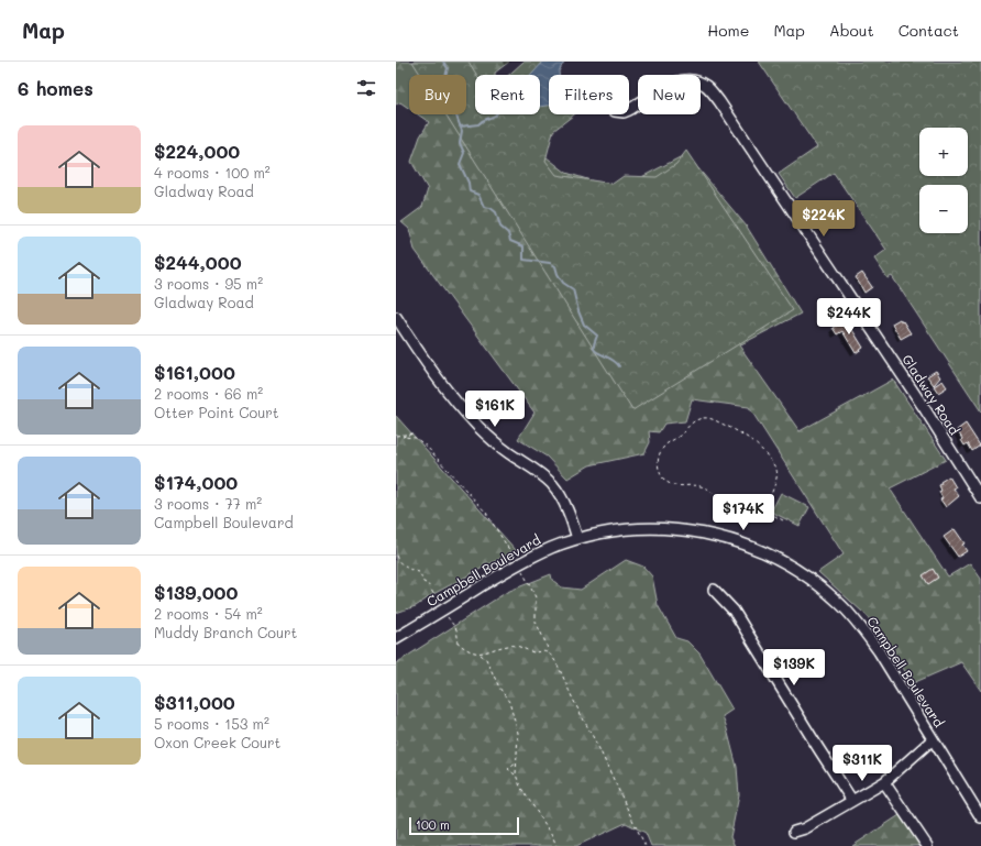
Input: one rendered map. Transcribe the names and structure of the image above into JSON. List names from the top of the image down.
{
  "streets": {
    "street": ["Gladway Road", "Campbell Boulevard"]
  },
  "scale_bar": "100 m",
  "page": {
    "header": "Map",
    "nav": [
      "Home",
      "Map",
      "About",
      "Contact"
    ],
    "heading": "6 homes",
    "chip": [
      "Buy",
      "Rent",
      "Filters",
      "New"
    ],
    "list": [
      {
        "name": "$224,000",
        "note": "4 rooms · 100 m² · Gladway Road"
      },
      {
        "name": "$244,000",
        "note": "3 rooms · 95 m² · Gladway Road"
      },
      {
        "name": "$161,000",
        "note": "2 rooms · 66 m² · Otter Point Court"
      },
      {
        "name": "$174,000",
        "note": "3 rooms · 77 m² · Campbell Boulevard"
      },
      {
        "name": "$139,000",
        "note": "2 rooms · 54 m² · Muddy Branch Court"
      },
      {
        "name": "$311,000",
        "note": "5 rooms · 153 m² · Oxon Creek Court"
      }
    ],
    "map_buttons": ["+", "−"],
    "price": [
      "$224K",
      "$244K",
      "$161K",
      "$174K",
      "$139K",
      "$311K"
    ],
    "scale": "100 m"
  }
}
